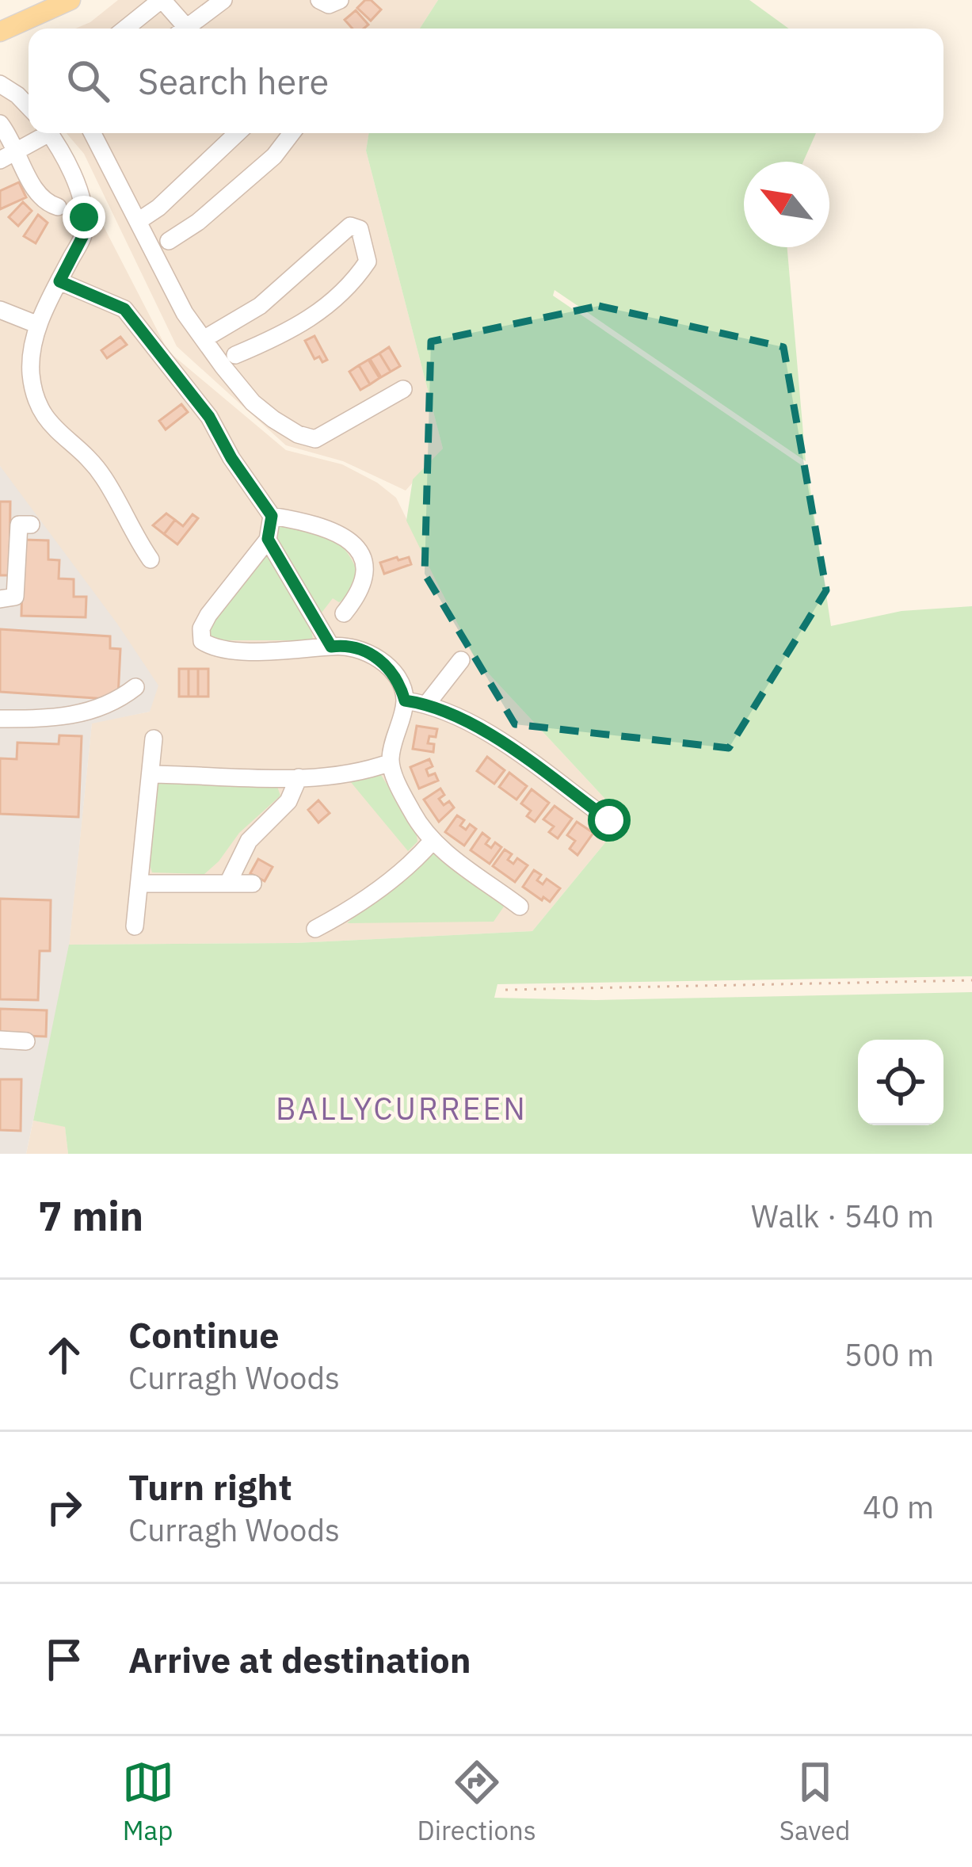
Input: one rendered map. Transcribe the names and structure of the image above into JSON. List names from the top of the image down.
{
  "districts": ["BALLYCURREEN"],
  "north": "top left",
  "page": {
    "search": "Search here",
    "heading": ["7 min", "Walk · 540 m"],
    "list": [
      ["Continue", "Curragh Woods", "500 m"],
      ["Turn right", "Curragh Woods", "40 m"],
      "Arrive at destination"
    ],
    "nav": ["Map", "Directions", "Saved"]
  }
}
